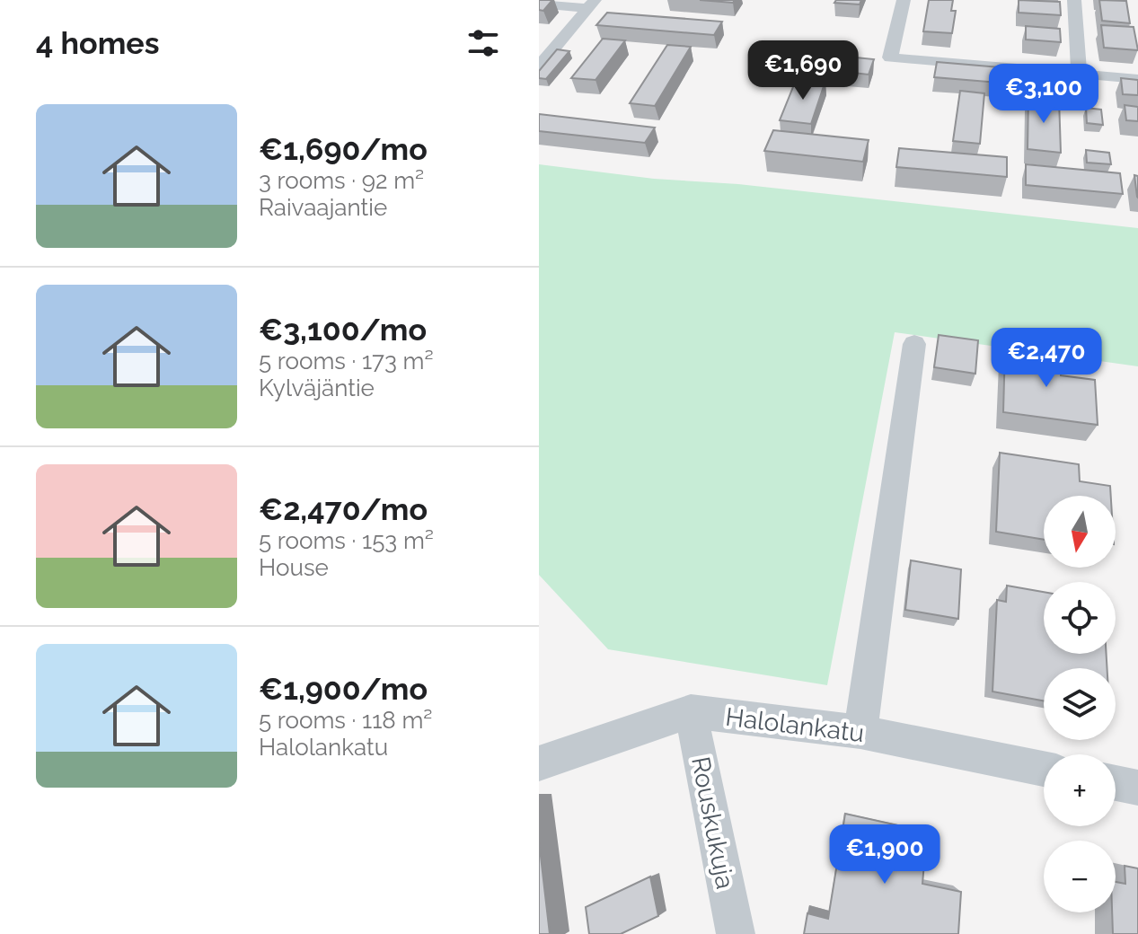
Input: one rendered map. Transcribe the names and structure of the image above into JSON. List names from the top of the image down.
{
  "streets": {
    "street": ["Halolankatu", "Rouskukuja"]
  },
  "crossings": [
    ["Halolankatu", "Rouskukuja"]
  ],
  "north": "bottom",
  "page": {
    "heading": "4 homes",
    "price": [
      "€1,690",
      "€3,100",
      "€2,470",
      "€1,900"
    ],
    "list": [
      {
        "name": "€1,690/mo",
        "note": "3 rooms · 92 m² · Raivaajantie"
      },
      {
        "name": "€3,100/mo",
        "note": "5 rooms · 173 m² · Kylväjäntie"
      },
      {
        "name": "€2,470/mo",
        "note": "5 rooms · 153 m² · House"
      },
      {
        "name": "€1,900/mo",
        "note": "5 rooms · 118 m² · Halolankatu"
      }
    ],
    "map_buttons": ["+", "−"]
  }
}
